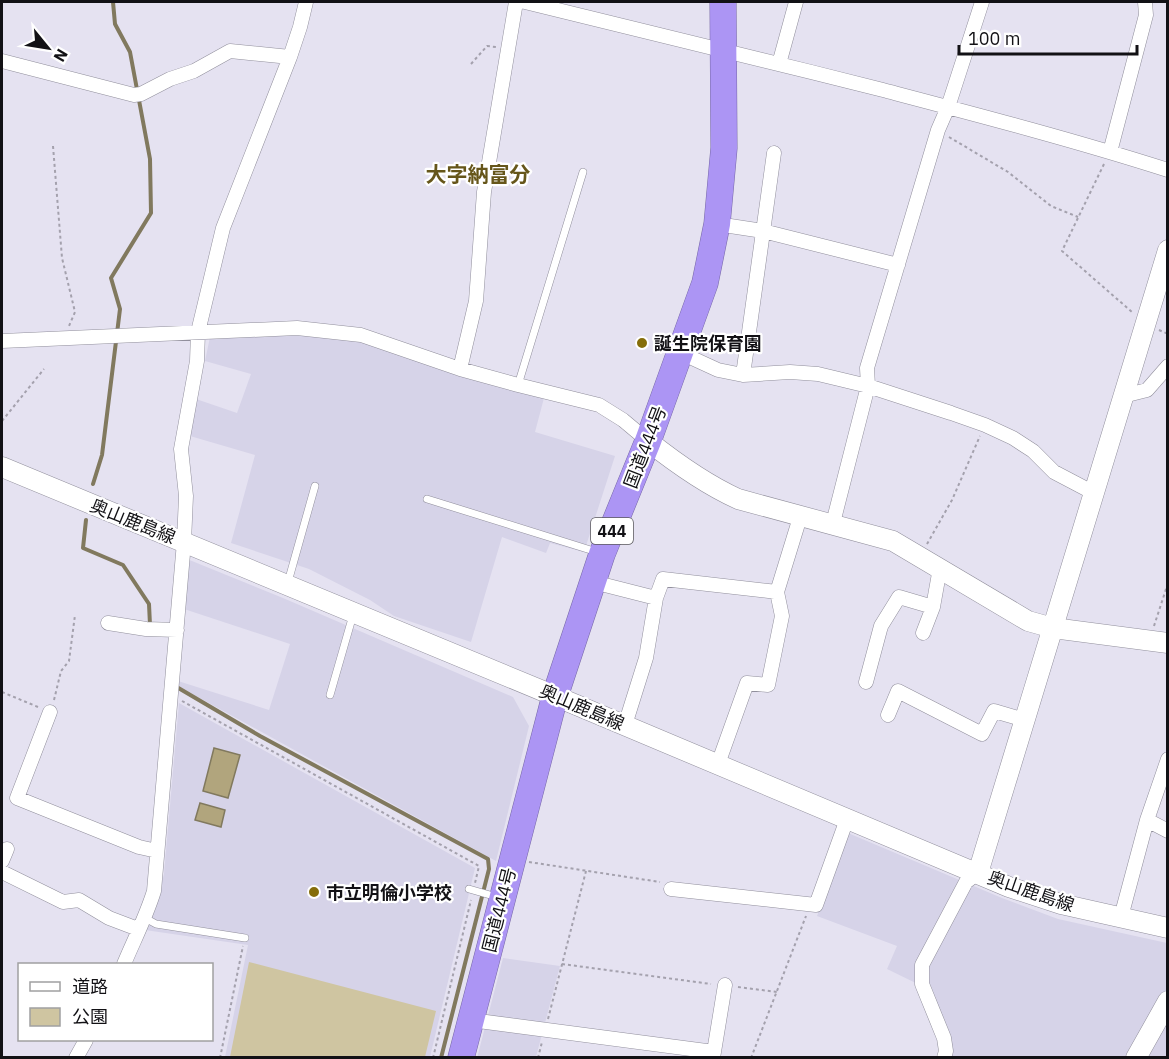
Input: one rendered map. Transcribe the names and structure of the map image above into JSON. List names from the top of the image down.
{
  "streets": {
    "highway": ["国道444号", "444"],
    "street": ["奥山鹿島線"]
  },
  "crossings": [
    ["国道444号", "奥山鹿島線"]
  ],
  "districts": ["大字納富分"],
  "places": ["誕生院保育園", "市立明倫小学校"],
  "legend": ["道路", "公園"],
  "scale_bar": "100 m",
  "north": "bottom right"
}
